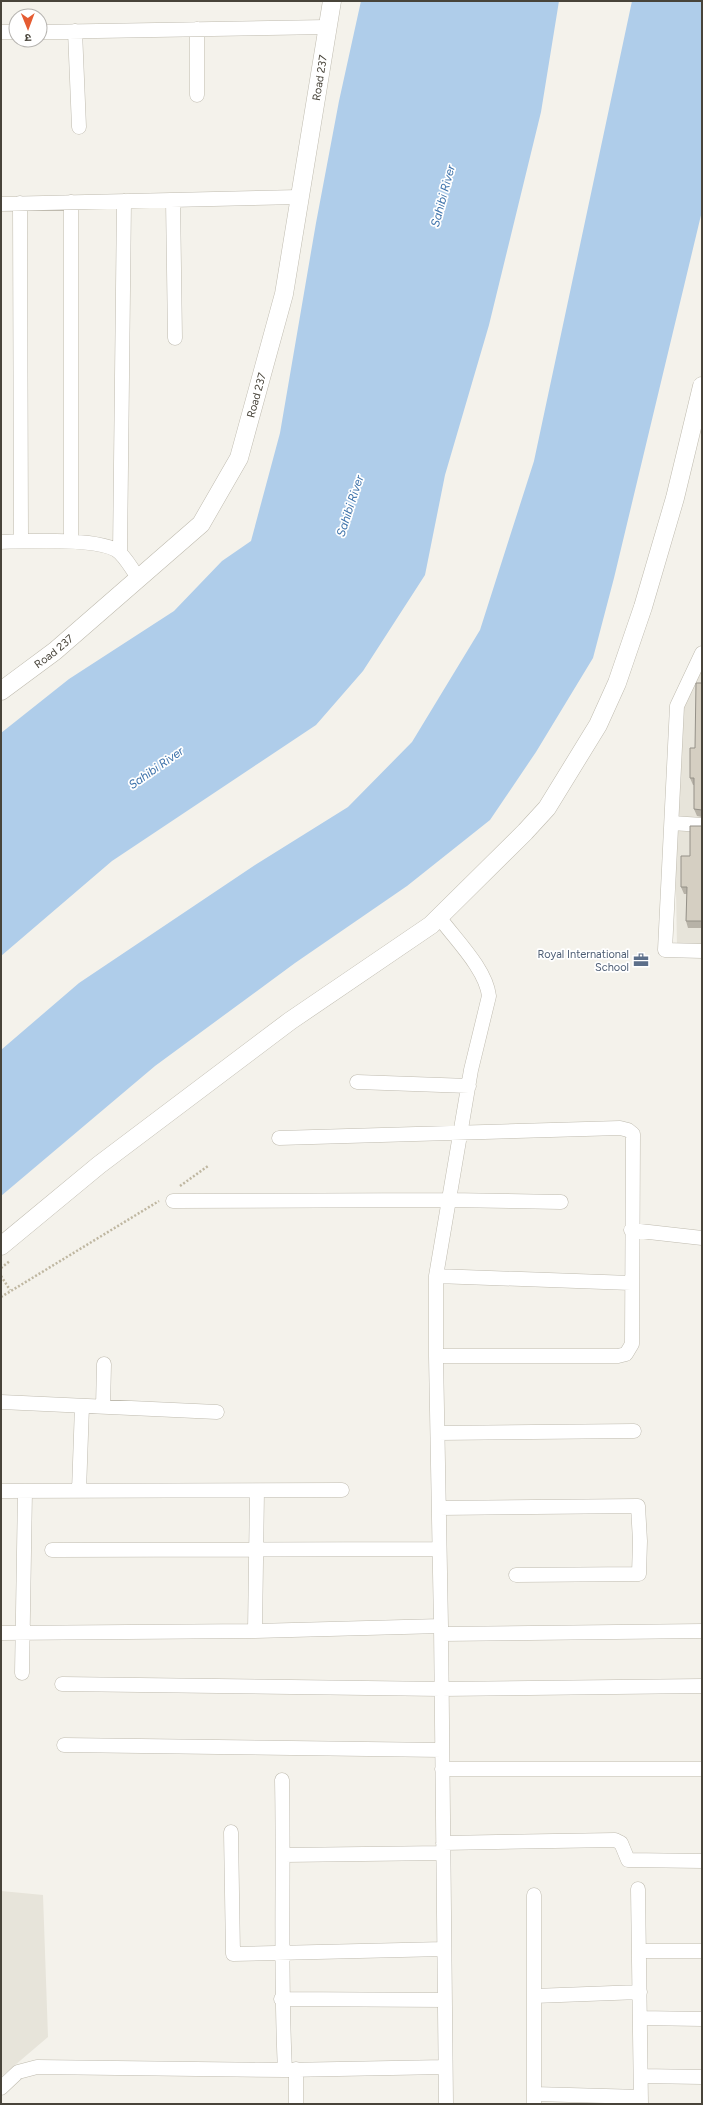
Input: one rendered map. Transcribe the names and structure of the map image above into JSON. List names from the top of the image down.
{
  "streets": {
    "street": ["Road 237"]
  },
  "water": ["Sahibi River"],
  "places": {
    "office": ["Royal International School"]
  },
  "north": "bottom"
}
